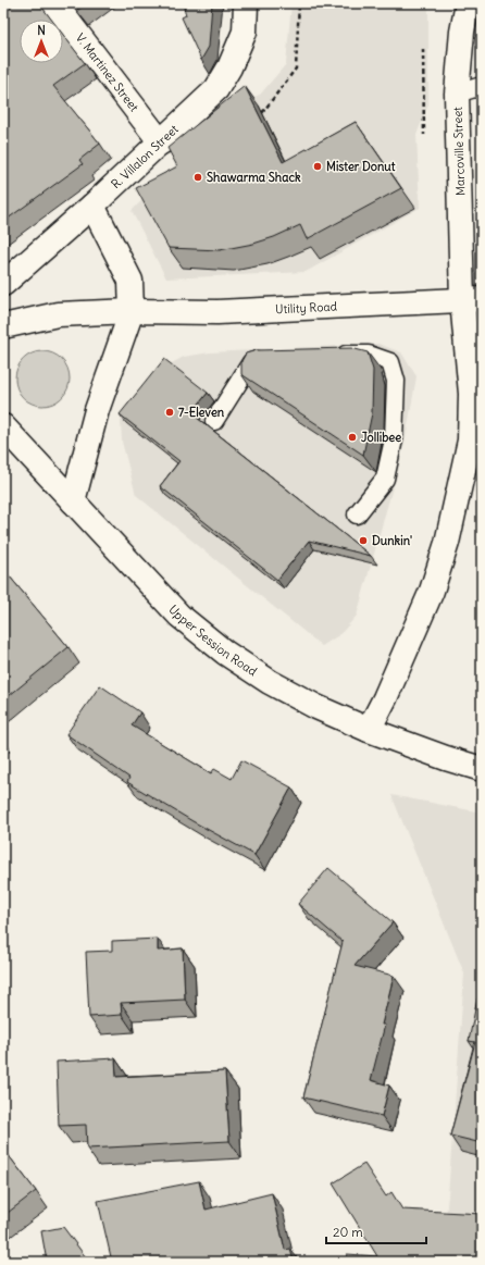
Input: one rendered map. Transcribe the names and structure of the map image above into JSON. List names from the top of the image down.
{
  "streets": {
    "street": [
      "V. Martinez Street",
      "Marcoville Street",
      "R. Villalon Street",
      "Utility Road",
      "Upper Session Road"
    ]
  },
  "crossings": [
    ["V. Martinez Street", "R. Villalon Street"],
    ["Marcoville Street", "Utility Road"],
    ["Marcoville Street", "Upper Session Road"]
  ],
  "places": [
    "Mister Donut",
    "Shawarma Shack",
    "7-Eleven",
    "Jollibee",
    "Dunkin'"
  ],
  "scale_bar": "20 m",
  "north": "top"
}
